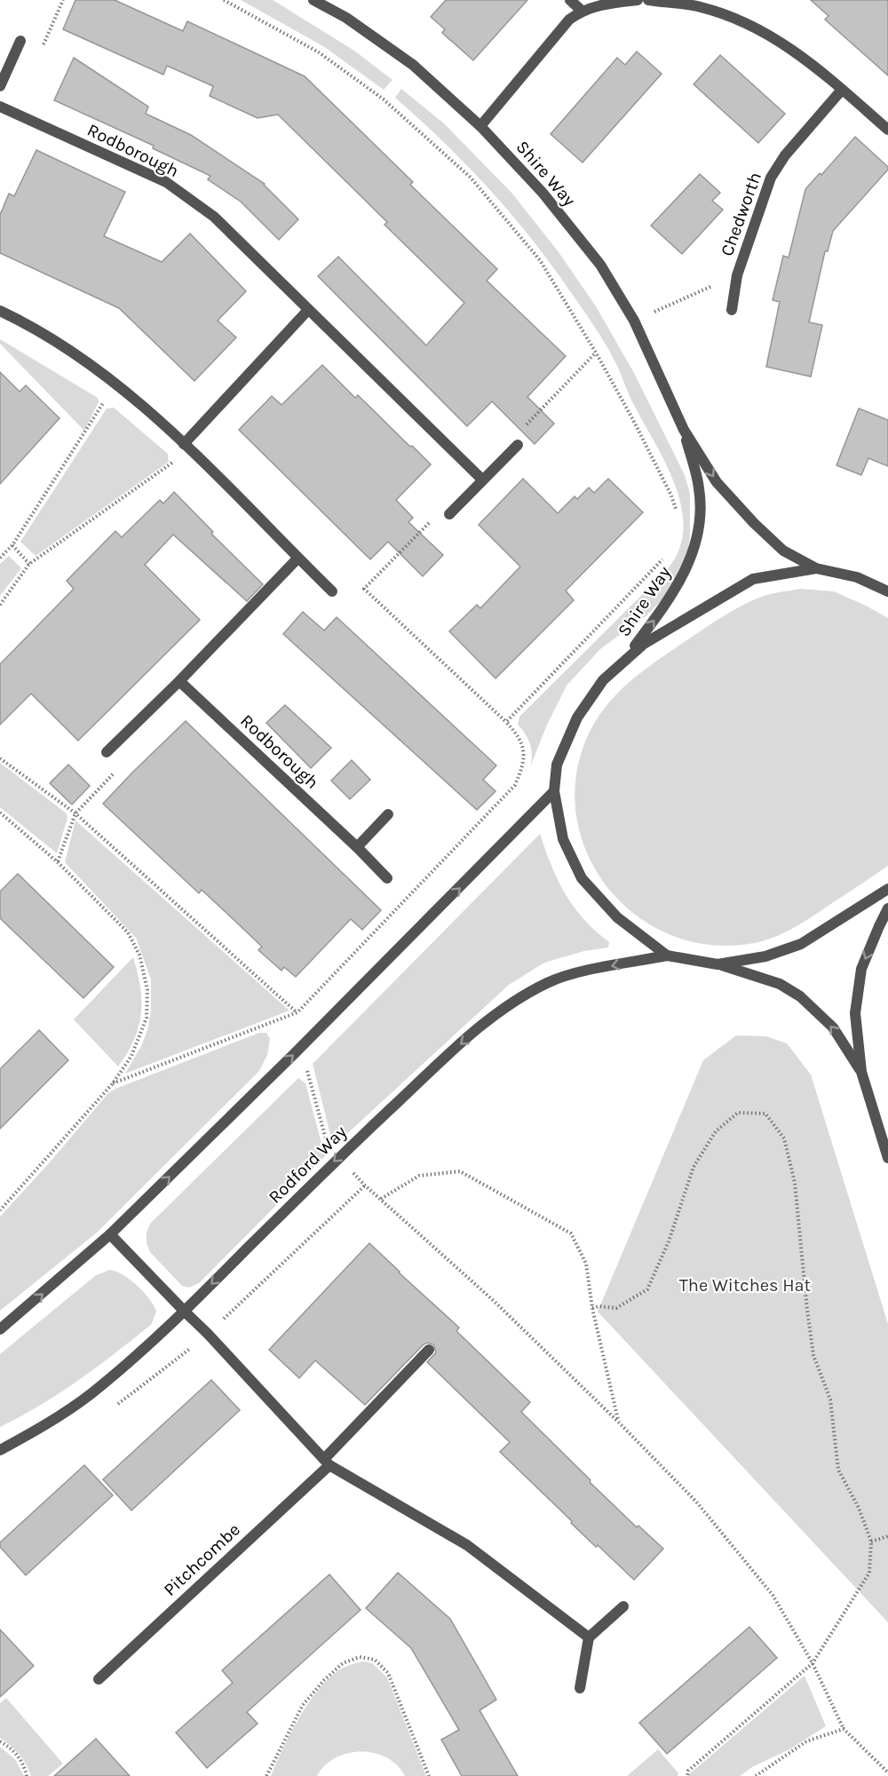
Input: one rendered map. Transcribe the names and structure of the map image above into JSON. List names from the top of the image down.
{
  "streets": {
    "street": [
      "Rodborough",
      "Shire Way",
      "Chedworth",
      "Rodford Way",
      "Pitchcombe"
    ]
  },
  "one_way": ["Rodford Way"],
  "parks": ["The Witches Hat"]
}
